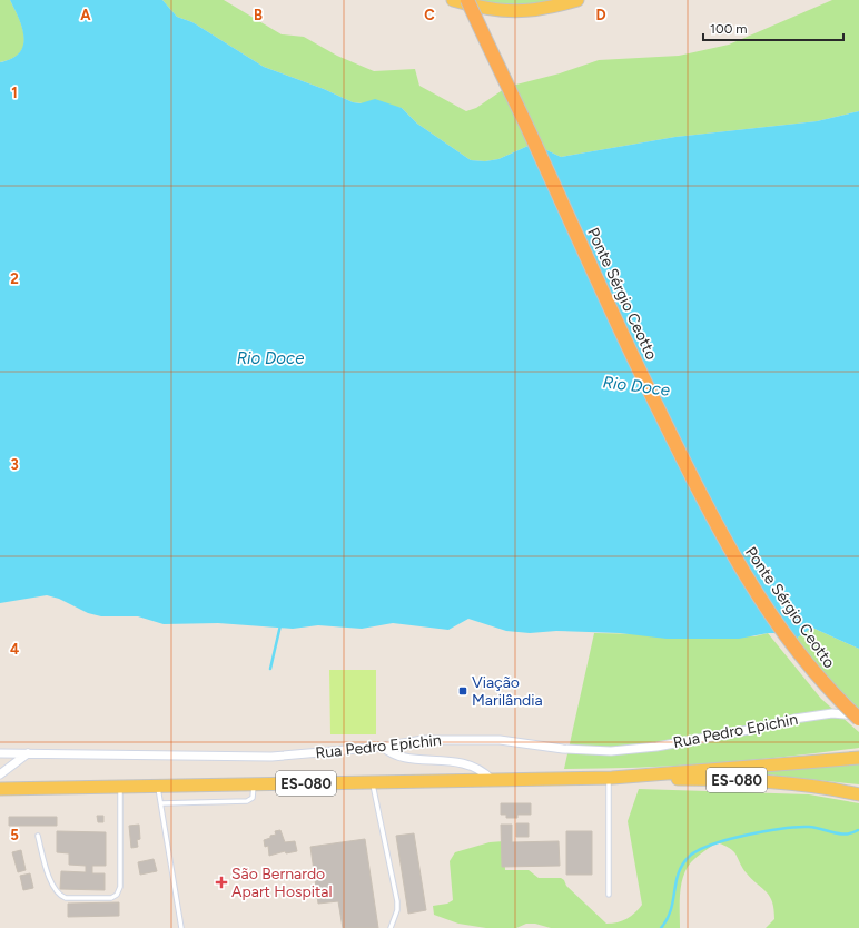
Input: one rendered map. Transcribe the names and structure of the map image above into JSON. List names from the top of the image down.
{
  "streets": {
    "highway": ["Ponte Sérgio Ceotto"],
    "main road": ["ES-080"],
    "street": ["Rua Pedro Epichin"]
  },
  "crossings": [
    ["Ponte Sérgio Ceotto", "Rua Pedro Epichin"]
  ],
  "water": ["Rio Doce"],
  "places": {
    "transit": ["Viação Marilândia"],
    "health": ["São Bernardo Apart Hospital"]
  },
  "scale_bar": "100 m",
  "grid": {
    "columns": [
      "A",
      "B",
      "C",
      "D"
    ],
    "rows": [
      "1",
      "2",
      "3",
      "4",
      "5"
    ]
  }
}
